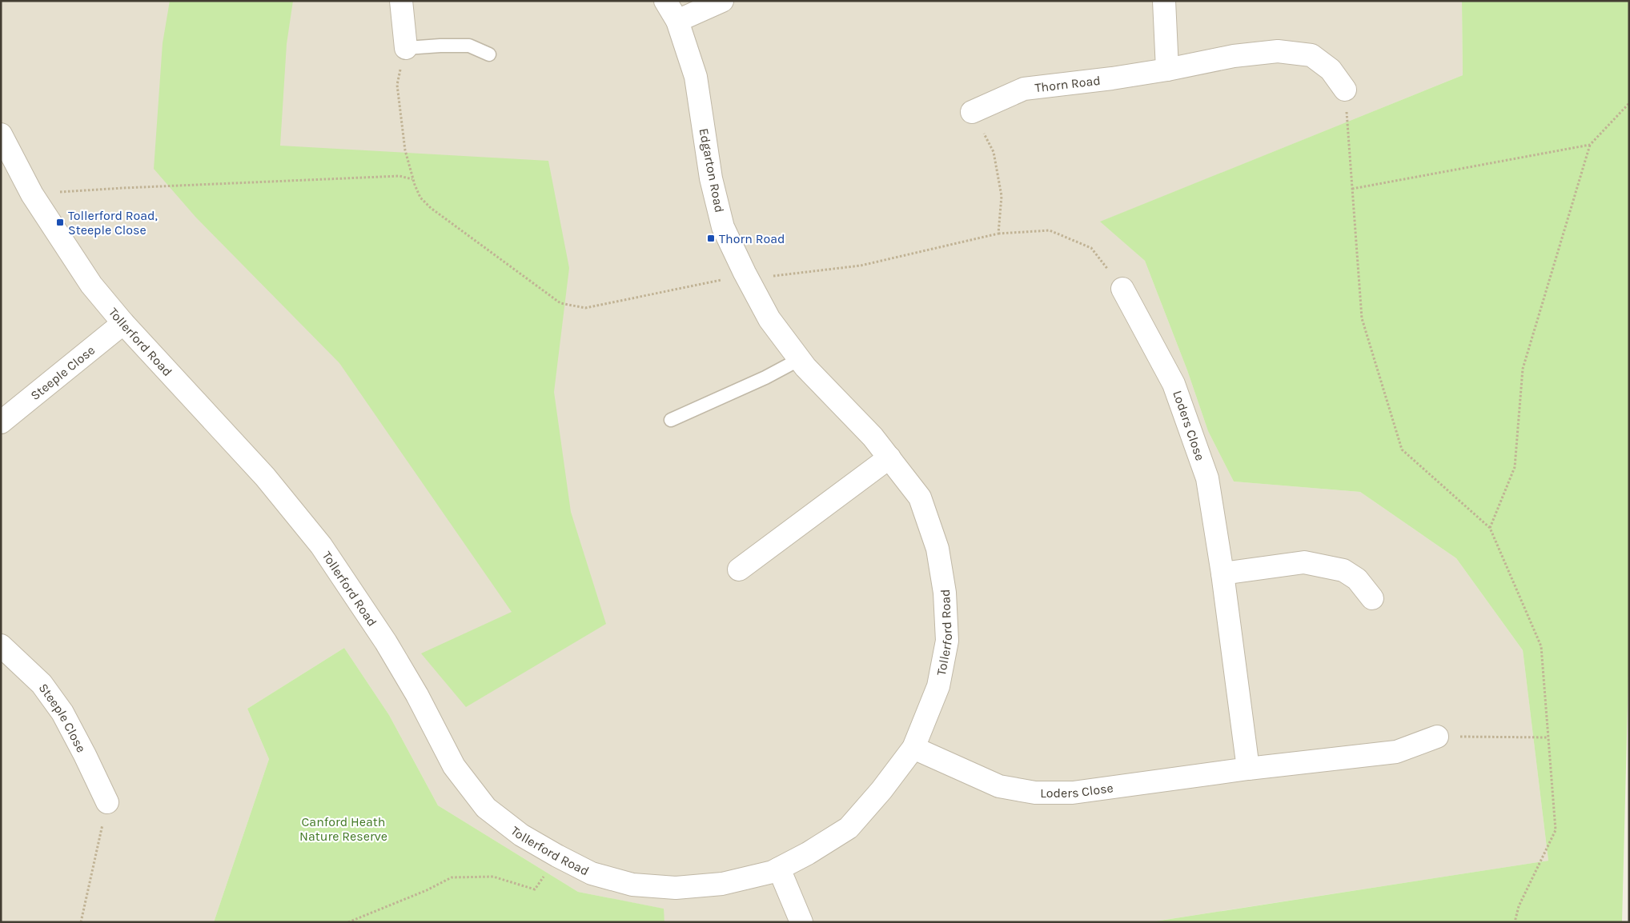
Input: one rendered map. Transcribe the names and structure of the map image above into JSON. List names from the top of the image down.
{
  "streets": {
    "street": [
      "Thorn Road",
      "Edgarton Road",
      "Tollerford Road",
      "Steeple Close",
      "Loders Close"
    ]
  },
  "crossings": [
    ["Edgarton Road", "Tollerford Road"],
    ["Tollerford Road", "Steeple Close"],
    ["Tollerford Road", "Loders Close"]
  ],
  "parks": ["Canford Heath Nature Reserve"],
  "places": {
    "transit": ["Tollerford Road, Steeple Close", "Thorn Road"]
  }
}
